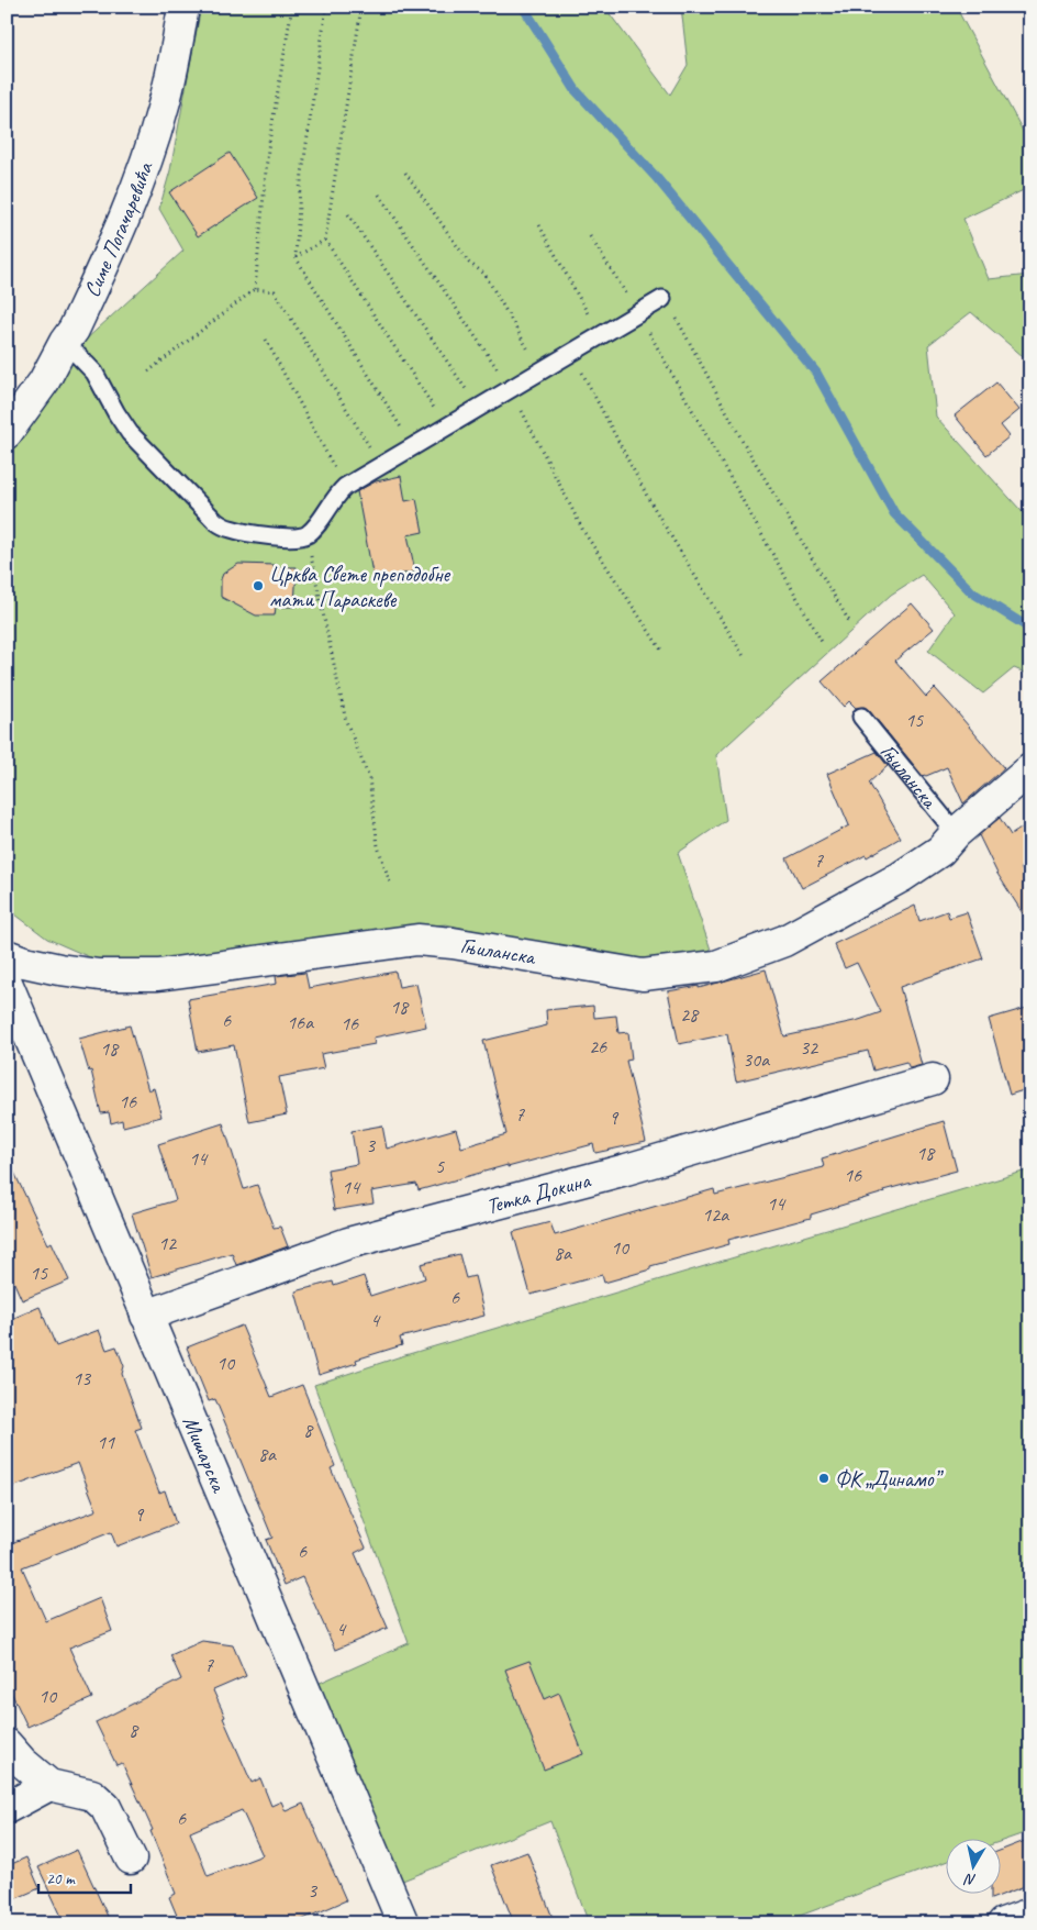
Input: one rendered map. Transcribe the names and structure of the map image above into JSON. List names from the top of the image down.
{
  "streets": {
    "street": [
      "Симе Погачаревића",
      "Гњиланска",
      "Тетка Докина",
      "Мишарска"
    ]
  },
  "crossings": [
    ["Тетка Докина", "Мишарска"]
  ],
  "places": ["Црква Свете преподобне мати Параскеве", "ФК „Динамо”"],
  "house_numbers": [
    "15",
    "7",
    "18",
    "28",
    "6",
    "16a",
    "16",
    "26",
    "32",
    "18",
    "30a",
    "16",
    "7",
    "9",
    "3",
    "18",
    "14",
    "5",
    "16",
    "14",
    "14",
    "12a",
    "12",
    "10",
    "8a",
    "15",
    "6",
    "4",
    "10",
    "13",
    "8",
    "11",
    "8a",
    "9",
    "6",
    "4",
    "7",
    "10",
    "8",
    "6",
    "3"
  ],
  "scale_bar": "20 m",
  "north": "bottom"
}
